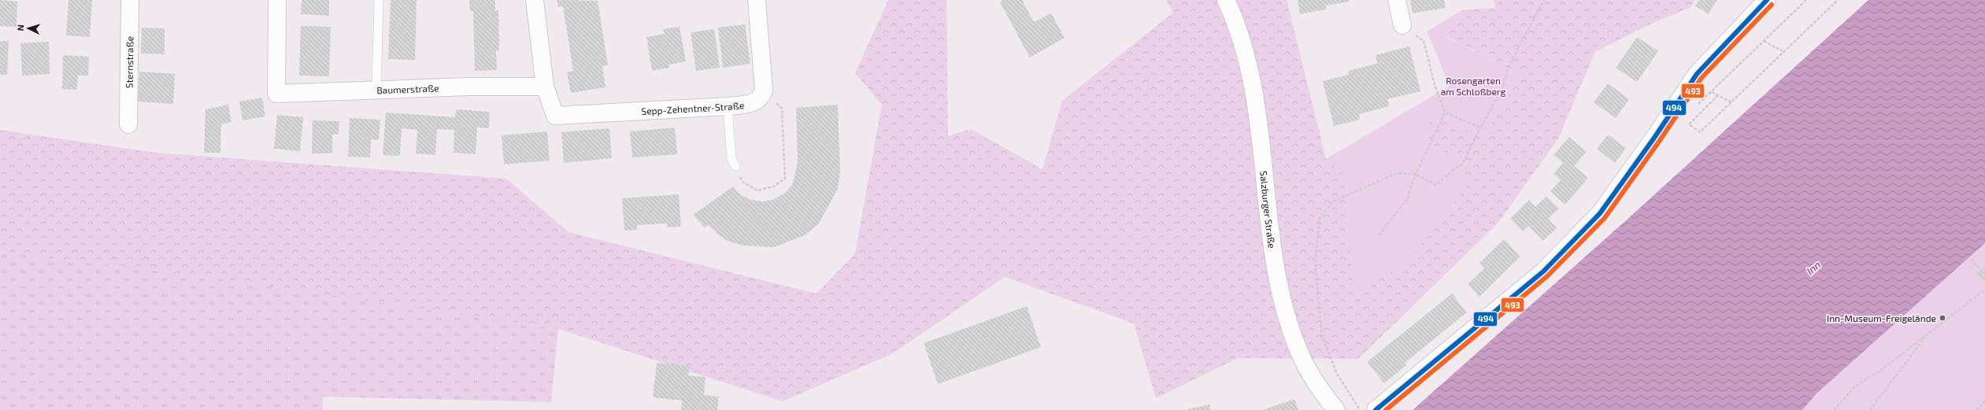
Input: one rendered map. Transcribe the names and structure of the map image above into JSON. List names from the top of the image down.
{
  "streets": {
    "main road": [
      "Sternstraße",
      "Baumerstraße",
      "Sepp-Zehentner-Straße",
      "Salzburger Straße"
    ]
  },
  "crossings": [
    ["Baumerstraße", "Sepp-Zehentner-Straße"]
  ],
  "water": ["Inn"],
  "parks": ["Rosengarten am Schloßberg"],
  "places": ["Inn-Museum-Freigelände"],
  "lines": ["transit line 494", "transit line 493"],
  "north": "left"
}
